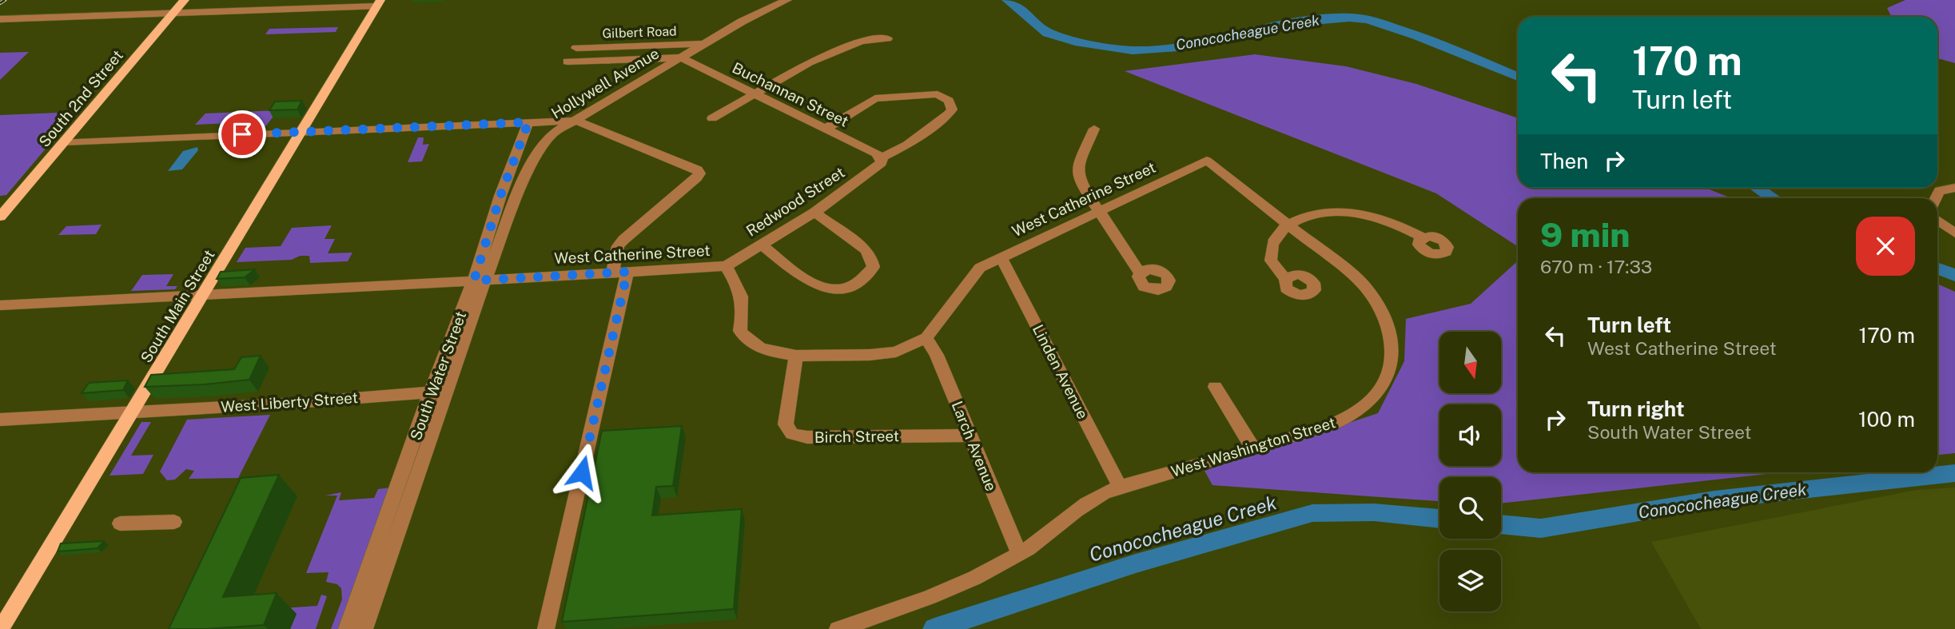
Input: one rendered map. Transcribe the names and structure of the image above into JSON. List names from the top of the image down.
{
  "streets": {
    "main road": ["South 2nd Street", "South Main Street"],
    "street": [
      "Gilbert Road",
      "Hollywell Avenue",
      "Buchannan Street",
      "West Catherine Street",
      "Redwood Street",
      "Linden Avenue",
      "South Water Street",
      "West Liberty Street",
      "Birch Street",
      "Larch Avenue",
      "West Washington Street"
    ]
  },
  "crossings": [
    ["Gilbert Road", "Hollywell Avenue"],
    ["Hollywell Avenue", "Buchannan Street"],
    ["Hollywell Avenue", "West Catherine Street"],
    ["Hollywell Avenue", "South Water Street"],
    ["Buchannan Street", "Redwood Street"],
    ["West Catherine Street", "Redwood Street"],
    ["West Catherine Street", "South Main Street"],
    ["West Catherine Street", "Linden Avenue"],
    ["West Catherine Street", "South Water Street"],
    ["West Catherine Street", "Birch Street"],
    ["West Catherine Street", "Larch Avenue"],
    ["West Catherine Street", "West Washington Street"],
    ["South Main Street", "West Liberty Street"],
    ["Linden Avenue", "West Washington Street"],
    ["South Water Street", "West Liberty Street"],
    ["Birch Street", "Larch Avenue"],
    ["Larch Avenue", "West Washington Street"]
  ],
  "water": ["Conococheague Creek"],
  "north": "bottom",
  "page": {
    "turn": ["170 m", "Turn left"],
    "then": "Then",
    "heading": ["9 min", "670 m · 17:33"],
    "list": [
      {
        "name": "Turn left",
        "note": "West Catherine Street",
        "value": "170 m"
      },
      {
        "name": "Turn right",
        "note": "South Water Street",
        "value": "100 m"
      }
    ]
  }
}
